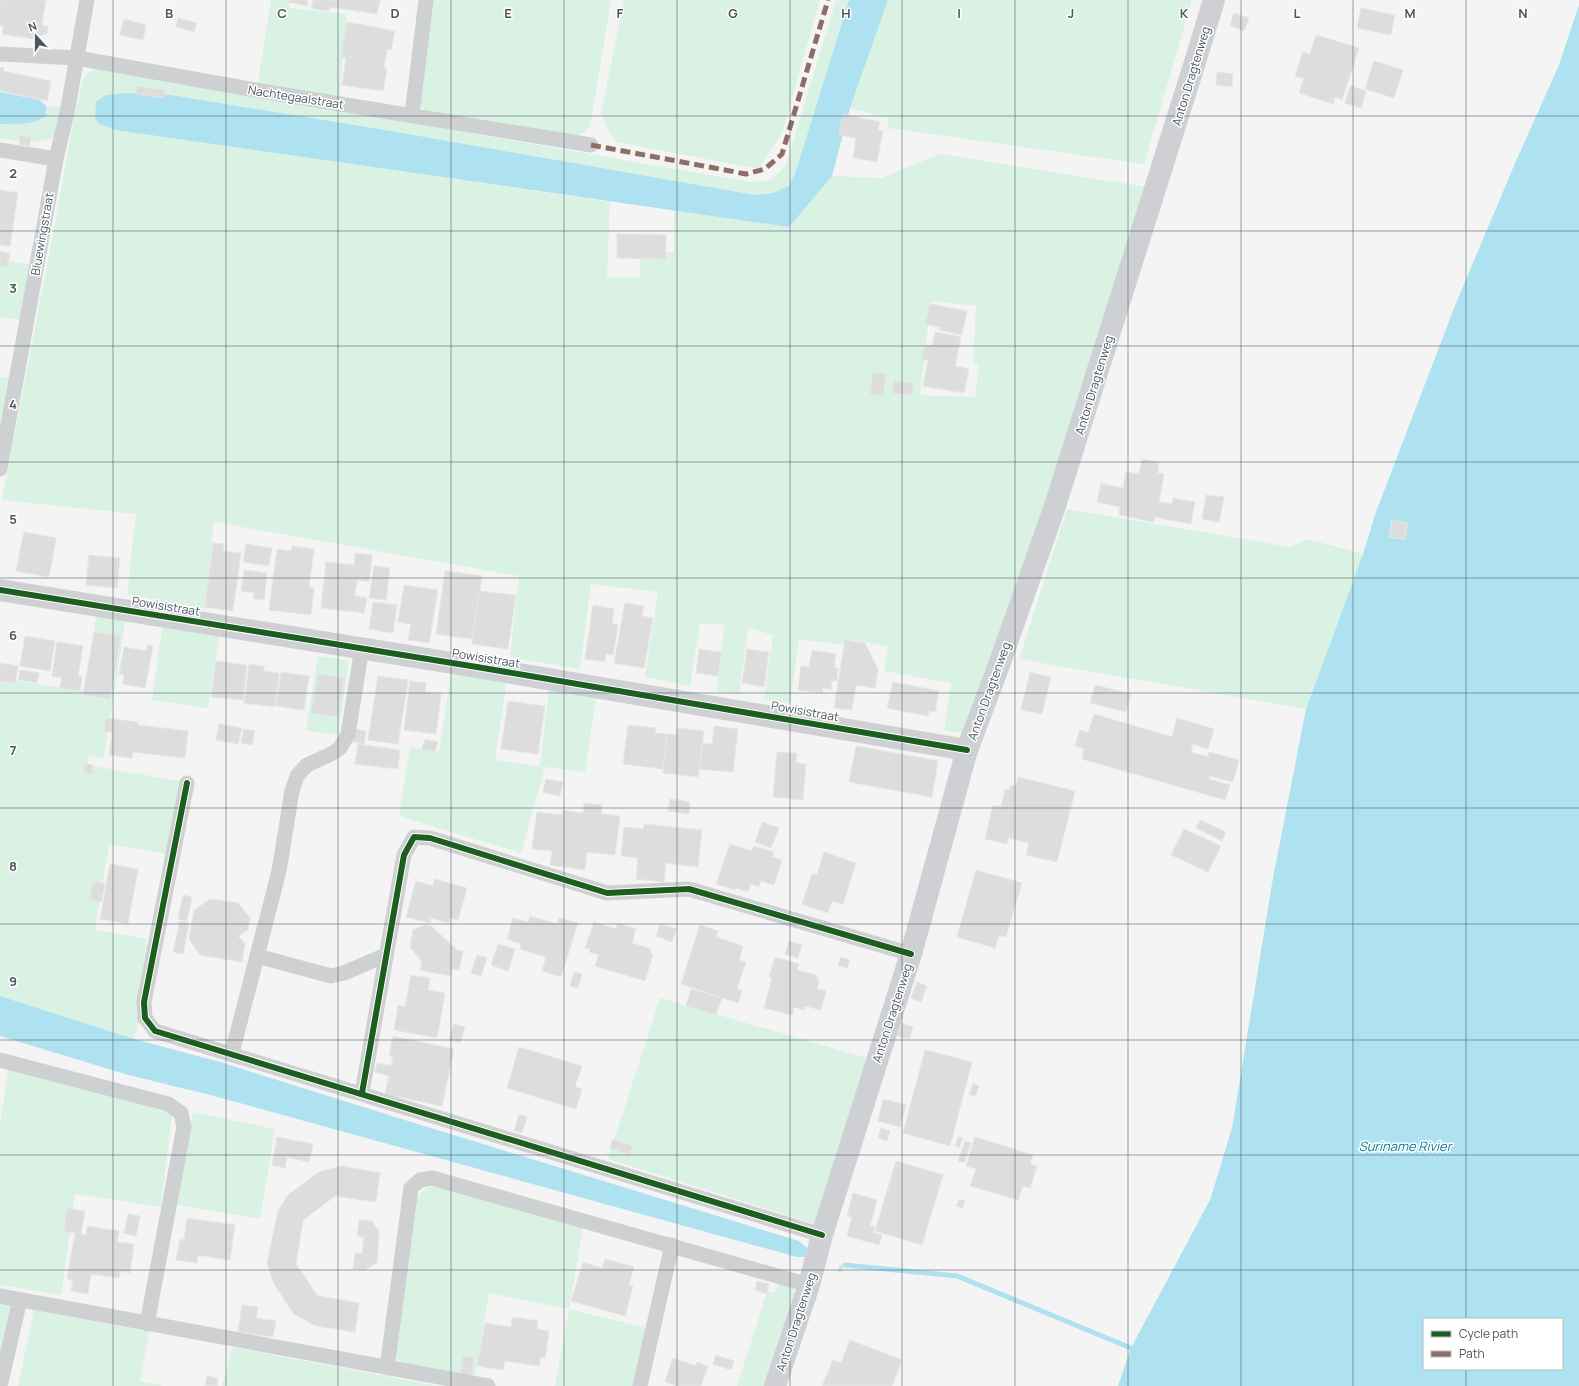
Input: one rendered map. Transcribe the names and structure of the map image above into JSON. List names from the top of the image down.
{
  "streets": {
    "main road": ["Anton Dragtenweg", "Powisistraat"],
    "street": ["Nachtegaalstraat", "Bluewingstraat"]
  },
  "crossings": [
    ["Anton Dragtenweg", "Powisistraat"],
    ["Nachtegaalstraat", "Bluewingstraat"]
  ],
  "water": ["Suriname Rivier"],
  "legend": ["Cycle path", "Path"],
  "north": "top",
  "grid": {
    "columns": [
      "B",
      "C",
      "D",
      "E",
      "F",
      "G",
      "H",
      "I",
      "J",
      "K",
      "L",
      "M",
      "N"
    ],
    "rows": [
      "2",
      "3",
      "4",
      "5",
      "6",
      "7",
      "8",
      "9"
    ]
  }
}
